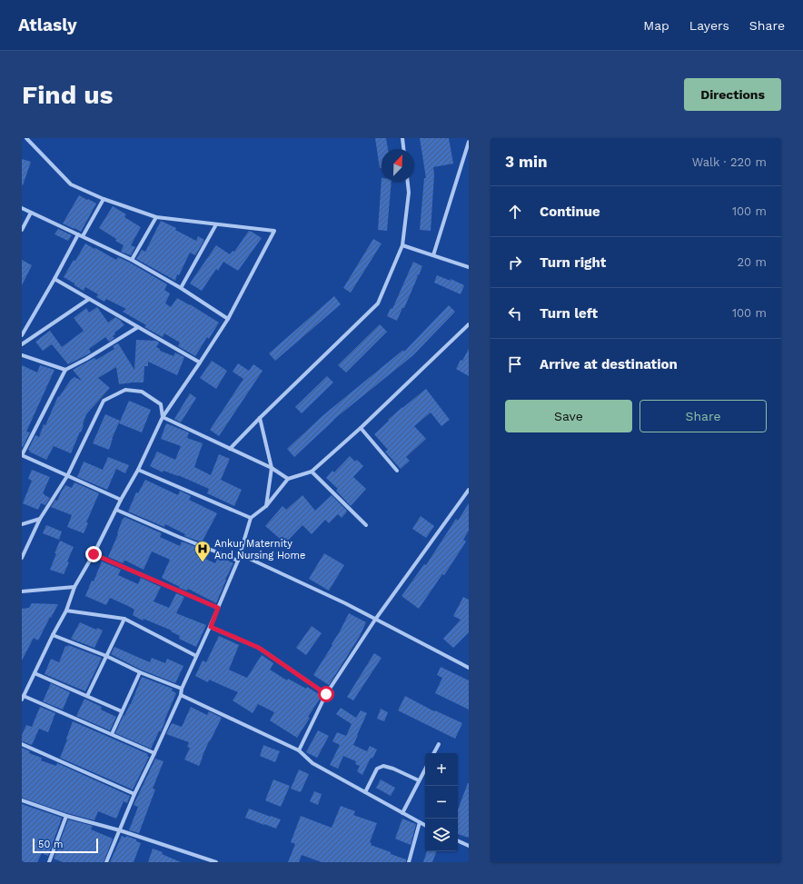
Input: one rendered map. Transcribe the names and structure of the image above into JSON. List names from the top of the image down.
{
  "places": {
    "hospital": ["Ankur Maternity And Nursing Home"]
  },
  "scale_bar": "50 m",
  "north": "top right",
  "page": {
    "header": "Atlasly",
    "nav": ["Map", "Layers", "Share"],
    "buttons": [
      "Directions",
      ["Save", "Share"]
    ],
    "title": "Find us",
    "heading": ["3 min", "Walk · 220 m"],
    "list": [
      ["Continue", "100 m"],
      ["Turn right", "20 m"],
      ["Turn left", "100 m"],
      "Arrive at destination"
    ],
    "map_buttons": ["+", "−"],
    "scale": "50 m"
  }
}
